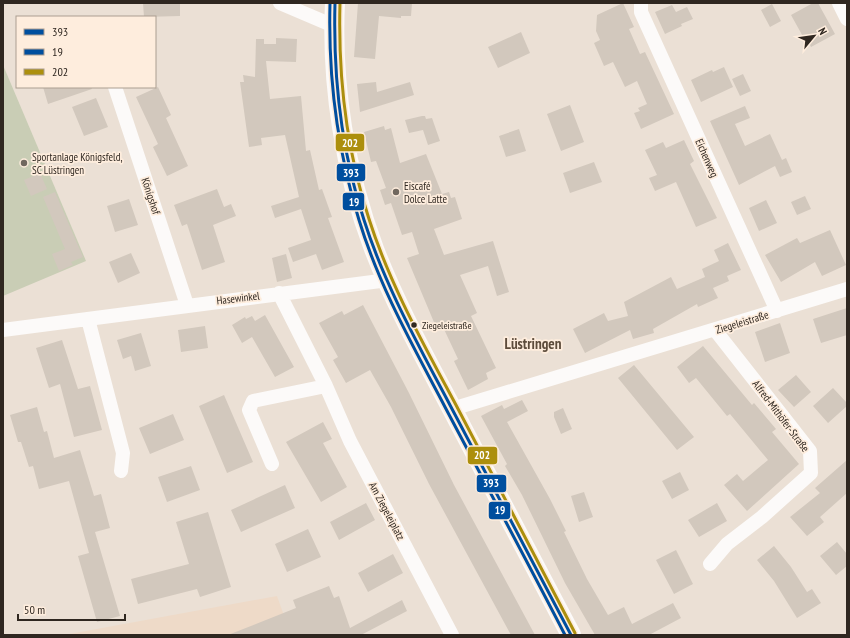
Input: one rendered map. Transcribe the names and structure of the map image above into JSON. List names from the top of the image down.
{
  "streets": {
    "street": [
      "Eichenweg",
      "Königshof",
      "Hasewinkel",
      "Ziegeleistraße",
      "Alfred-Mithöfer-Straße",
      "Am Ziegeleiplatz"
    ]
  },
  "crossings": [
    ["Eichenweg", "Ziegeleistraße"],
    ["Königshof", "Hasewinkel"],
    ["Hasewinkel", "Am Ziegeleiplatz"],
    ["Ziegeleistraße", "Alfred-Mithöfer-Straße"]
  ],
  "districts": ["Lüstringen"],
  "places": ["Sportanlage Königsfeld, SC Lüstringen", "Eiscafé Dolce Latte", "Ziegeleistraße"],
  "lines": ["transit line 393", "transit line 19", "transit line 202"],
  "legend": ["393", "19", "202"],
  "scale_bar": "50 m",
  "north": "top right"
}
